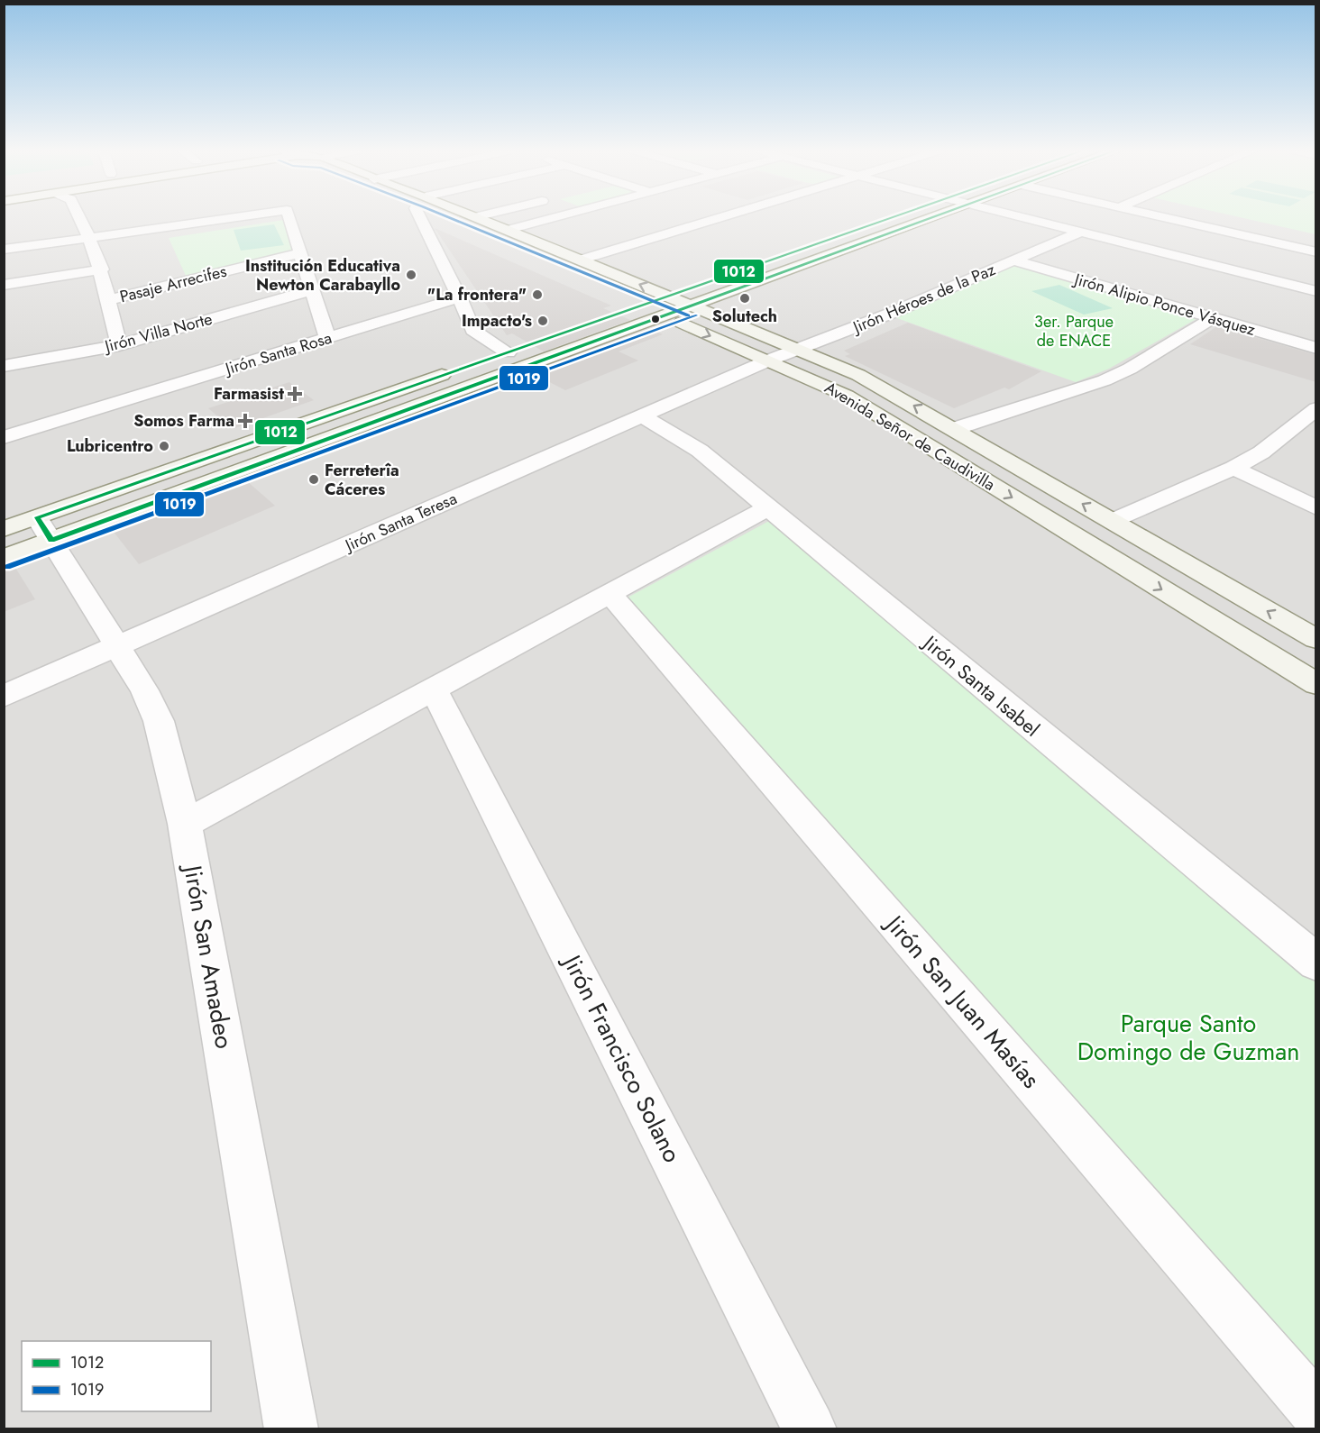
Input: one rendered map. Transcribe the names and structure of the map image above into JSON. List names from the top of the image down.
{
  "streets": {
    "main road": ["Avenida Señor de Caudivilla"],
    "street": [
      "Pasaje Arrecifes",
      "Jirón Héroes de la Paz",
      "Jirón Alipio Ponce Vásquez",
      "Jirón Villa Norte",
      "Jirón Santa Rosa",
      "Jirón Santa Teresa",
      "Jirón Santa Isabel",
      "Jirón San Amadeo",
      "Jirón San Juan Masías",
      "Jirón Francisco Solano"
    ]
  },
  "crossings": [
    ["Jirón Héroes de la Paz", "Jirón Alipio Ponce Vásquez"],
    ["Jirón Héroes de la Paz", "Avenida Señor de Caudivilla"],
    ["Jirón Héroes de la Paz", "Jirón Santa Teresa"],
    ["Avenida Señor de Caudivilla", "Jirón Santa Teresa"],
    ["Jirón Santa Teresa", "Jirón Santa Isabel"],
    ["Jirón Santa Teresa", "Jirón San Amadeo"]
  ],
  "parks": ["3er. Parque de ENACE", "Parque Santo Domingo de Guzman"],
  "places": {
    "other": [
      "Institución Educativa Newton Carabayllo",
      "\"La frontera\"",
      "Solutech",
      "Impacto's",
      "Lubricentro",
      "Ferreterîa Cáceres"
    ],
    "health": ["Farmasist", "Somos Farma"]
  },
  "lines": ["transit line 1012", "transit line 1019"],
  "legend": ["1012", "1019"]
}
